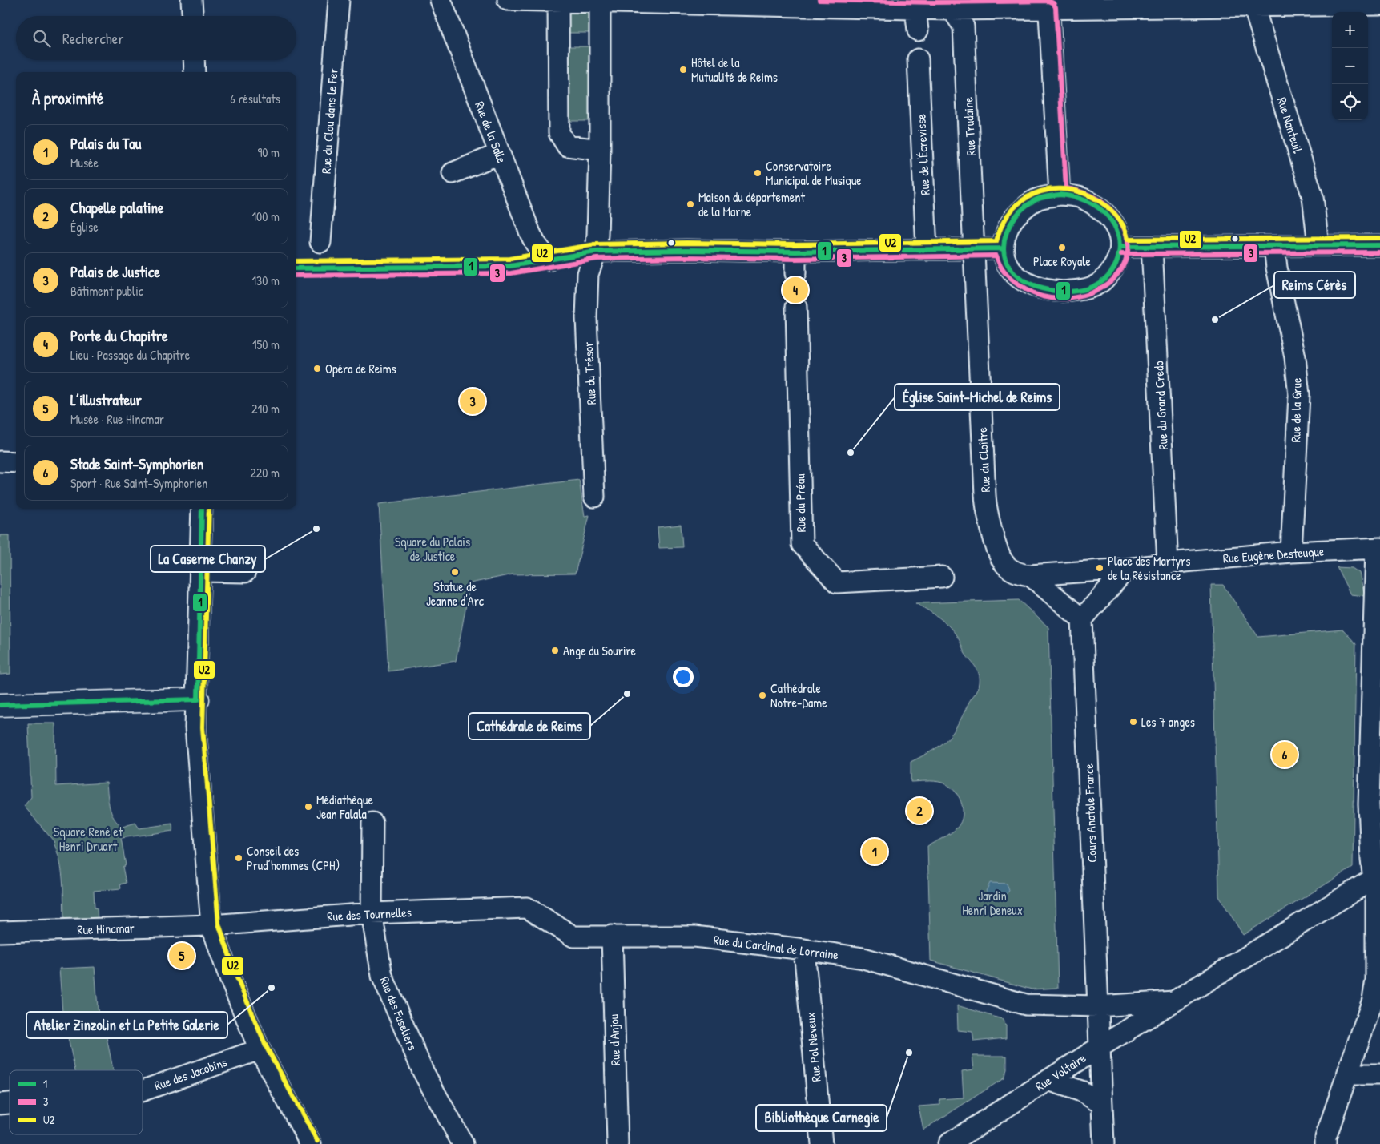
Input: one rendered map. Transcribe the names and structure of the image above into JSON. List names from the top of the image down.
{
  "streets": {
    "street": [
      "Rue du Clou dans le Fer",
      "Rue Nanteuil",
      "Rue Trudaine",
      "Rue de la Salle",
      "Rue de l'Écrevisse",
      "Rue du Trésor",
      "Rue du Grand Credo",
      "Rue de la Grue",
      "Rue du Cloître",
      "Rue du Préau",
      "Rue Eugène Desteuque",
      "Cours Anatole France",
      "Rue des Tournelles",
      "Rue Hincmar",
      "Rue du Cardinal de Lorraine",
      "Rue des Fuseliers",
      "Rue d'Anjou",
      "Rue Pol Neveux",
      "Rue Voltaire",
      "Rue des Jacobins"
    ]
  },
  "crossings": [
    ["Rue Trudaine", "Rue du Cloître"],
    ["Rue du Grand Credo", "Rue Eugène Desteuque"],
    ["Rue de la Grue", "Rue Eugène Desteuque"],
    ["Cours Anatole France", "Rue du Cardinal de Lorraine"],
    ["Cours Anatole France", "Rue Voltaire"],
    ["Rue des Tournelles", "Rue Hincmar"],
    ["Rue des Tournelles", "Rue du Cardinal de Lorraine"],
    ["Rue des Tournelles", "Rue des Fuseliers"],
    ["Rue du Cardinal de Lorraine", "Rue d'Anjou"],
    ["Rue du Cardinal de Lorraine", "Rue Pol Neveux"],
    ["Rue du Cardinal de Lorraine", "Rue Voltaire"]
  ],
  "parks": ["Square du Palais de Justice", "Square René et Henri Druart", "Jardin Henri Deneux"],
  "places": [
    "Hôtel de la Mutualité de Reims",
    "Conservatoire Municipal de Musique",
    "Maison du département de la Marne",
    "Place Royale",
    "Reims Cérès",
    "Opéra de Reims",
    "Église Saint-Michel de Reims",
    "La Caserne Chanzy",
    "Place des Martyrs de la Résistance",
    "Statue de Jeanne d'Arc",
    "Ange du Sourire",
    "Cathédrale de Reims",
    "Cathédrale Notre-Dame",
    "Les 7 anges",
    "Médiathèque Jean Falala",
    "Conseil des Prud’hommes (CPH)",
    "Atelier Zinzolin et La Petite Galerie",
    "Bibliothèque Carnegie"
  ],
  "lines": ["transit line 3", "transit line U2", "transit line 1"],
  "legend": ["1", "3", "U2"],
  "page": {
    "map_buttons": ["+", "−"],
    "search": "Rechercher",
    "heading": ["À proximité", "6 résultats"],
    "list": [
      {
        "mark": "1",
        "name": "Palais du Tau",
        "note": "Musée",
        "value": "90 m"
      },
      {
        "mark": "2",
        "name": "Chapelle palatine",
        "note": "Église",
        "value": "100 m"
      },
      {
        "mark": "3",
        "name": "Palais de Justice",
        "note": "Bâtiment public",
        "value": "130 m"
      },
      {
        "mark": "4",
        "name": "Porte du Chapitre",
        "note": "Lieu · Passage du Chapitre",
        "value": "150 m"
      },
      {
        "mark": "5",
        "name": "L’illustrateur",
        "note": "Musée · Rue Hincmar",
        "value": "210 m"
      },
      {
        "mark": "6",
        "name": "Stade Saint-Symphorien",
        "note": "Sport · Rue Saint-Symphorien",
        "value": "220 m"
      }
    ],
    "pins": [
      "4",
      "3",
      "6",
      "2",
      "1",
      "5"
    ]
  }
}
